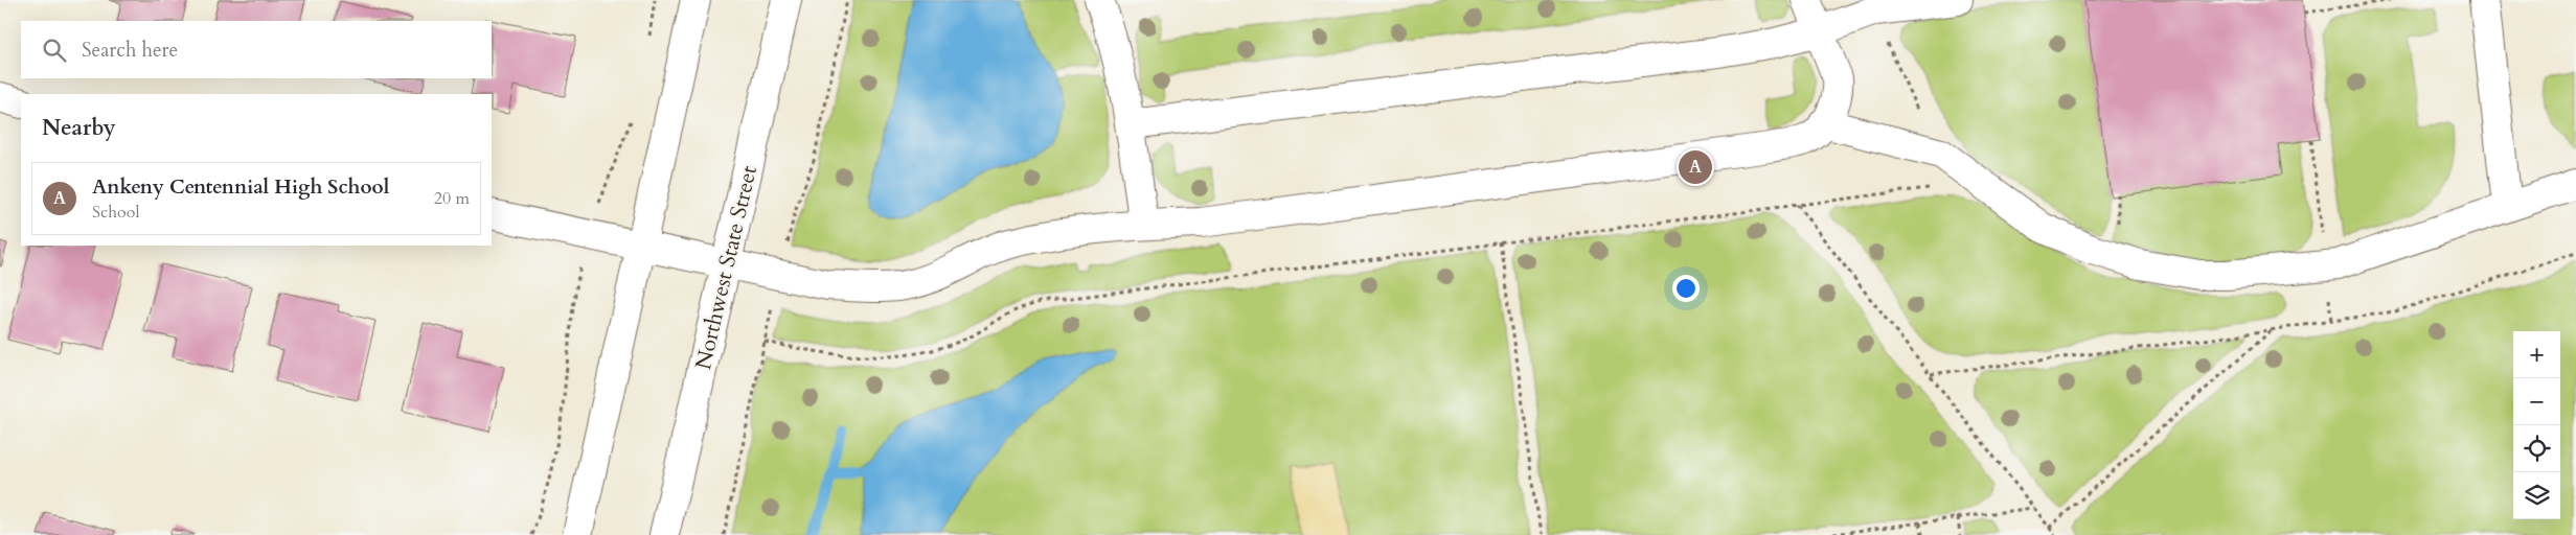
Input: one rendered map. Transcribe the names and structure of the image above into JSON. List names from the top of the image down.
{
  "streets": {
    "main road": ["Northwest State Street"]
  },
  "page": {
    "search": "Search here",
    "heading": "Nearby",
    "pins": "A",
    "list": [
      {
        "mark": "A",
        "name": "Ankeny Centennial High School",
        "note": "School",
        "value": "20 m"
      }
    ],
    "map_buttons": ["+", "−"]
  }
}
